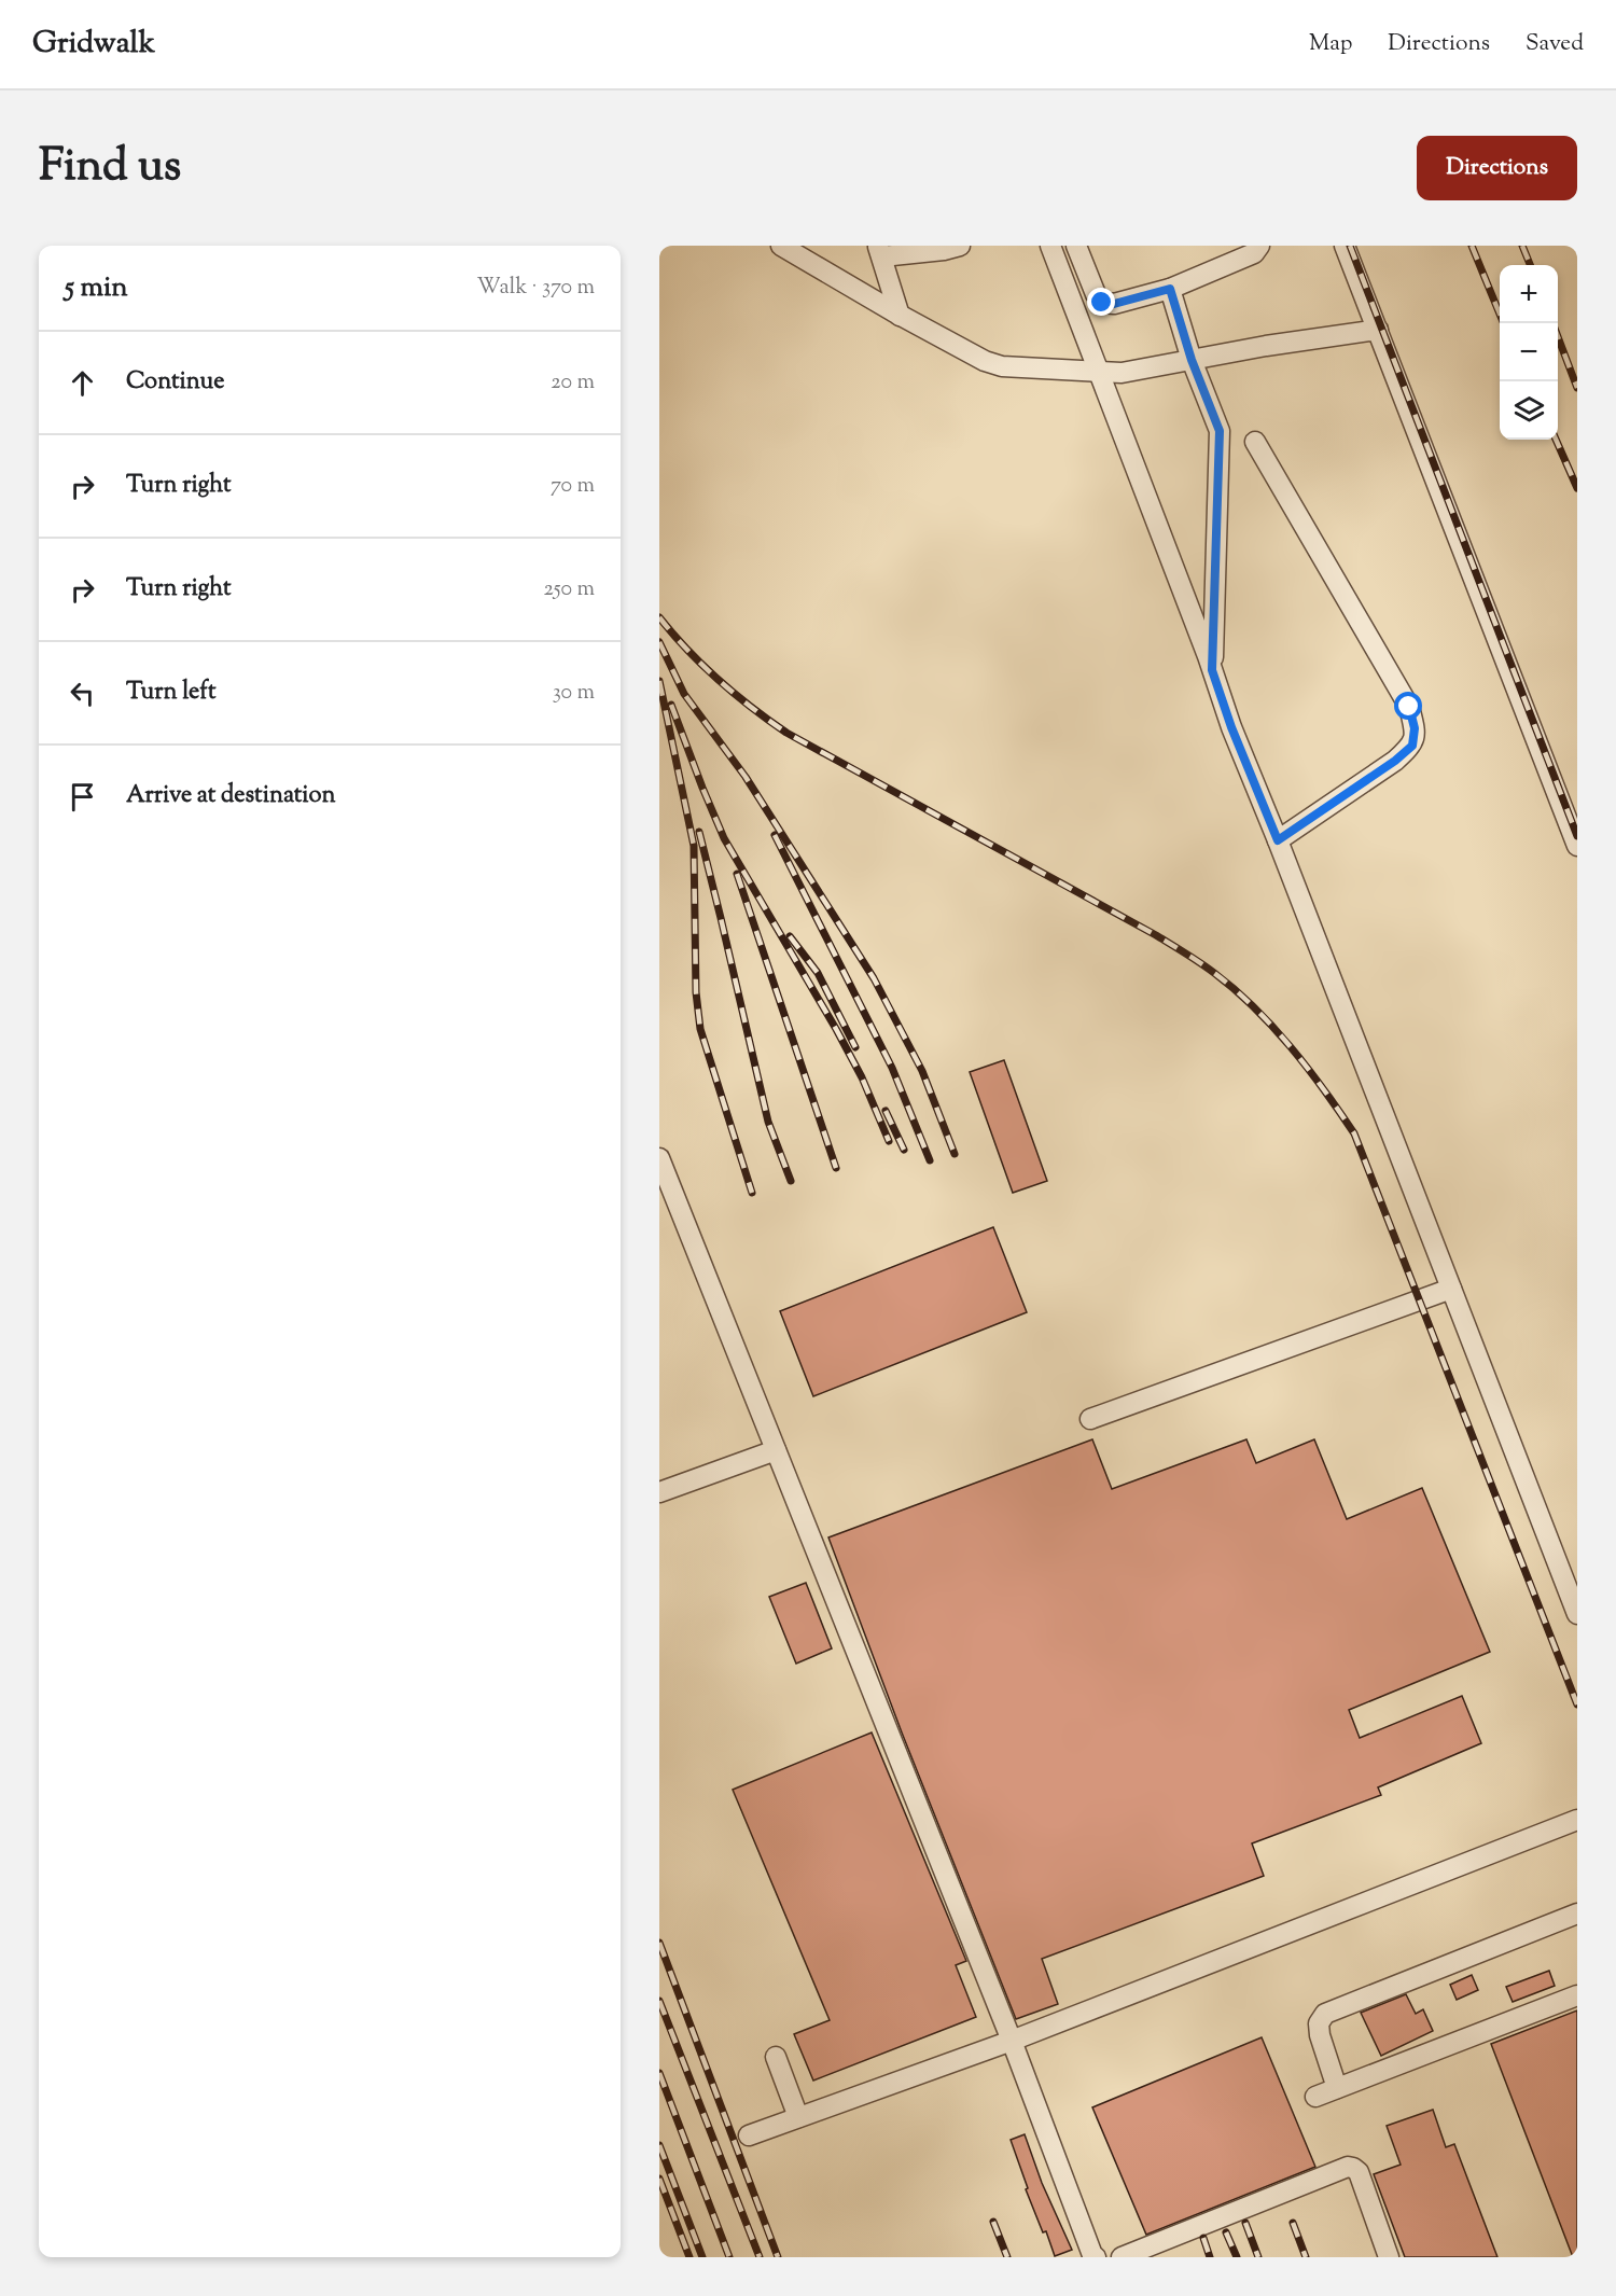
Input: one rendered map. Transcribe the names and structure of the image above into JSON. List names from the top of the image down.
{
  "page": {
    "header": "Gridwalk",
    "nav": ["Map", "Directions", "Saved"],
    "title": "Find us",
    "buttons": "Directions",
    "heading": ["5 min", "Walk · 370 m"],
    "map_buttons": ["+", "−"],
    "list": [
      ["Continue", "20 m"],
      ["Turn right", "70 m"],
      ["Turn right", "250 m"],
      ["Turn left", "30 m"],
      "Arrive at destination"
    ]
  }
}
